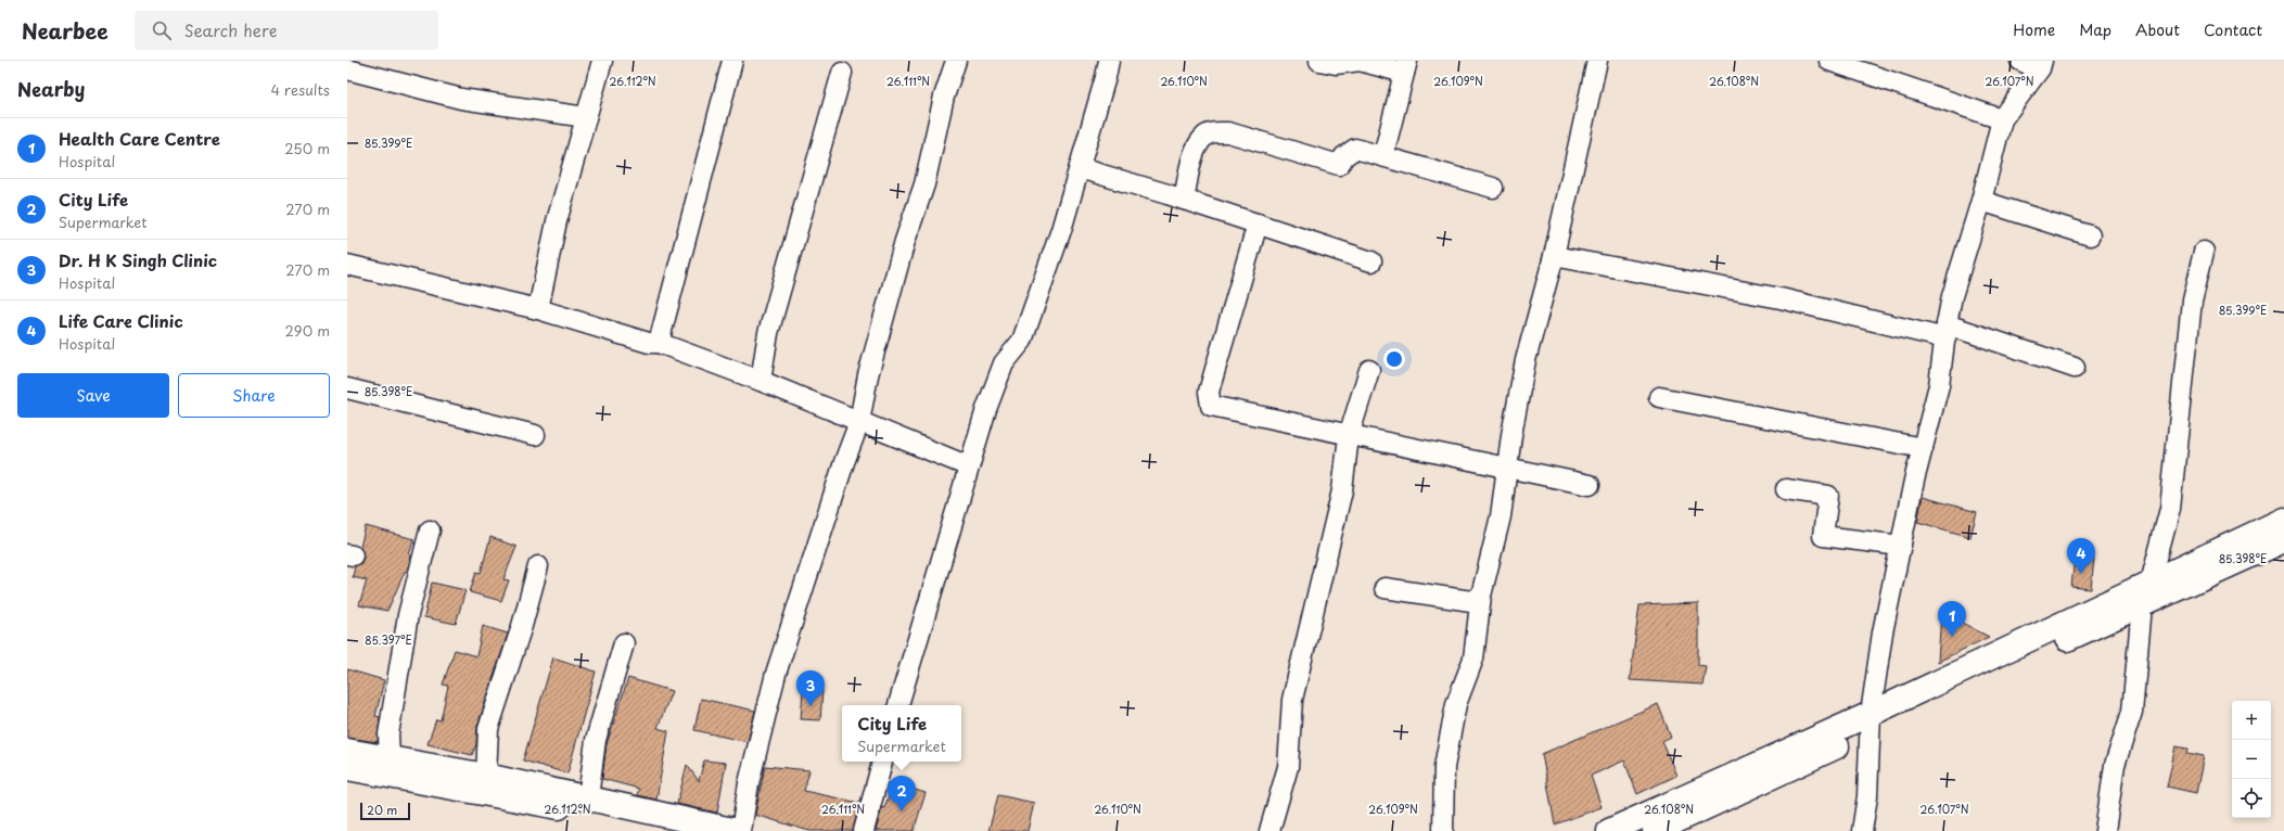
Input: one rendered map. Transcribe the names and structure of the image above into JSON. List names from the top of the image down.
{
  "scale_bar": "20 m",
  "page": {
    "header": "Nearbee",
    "search": "Search here",
    "nav": [
      "Home",
      "Map",
      "About",
      "Contact"
    ],
    "heading": ["Nearby", "4 results"],
    "list": [
      {
        "mark": "1",
        "name": "Health Care Centre",
        "note": "Hospital",
        "value": "250 m"
      },
      {
        "mark": "2",
        "name": "City Life",
        "note": "Supermarket",
        "value": "270 m"
      },
      {
        "mark": "3",
        "name": "Dr. H K Singh Clinic",
        "note": "Hospital",
        "value": "270 m"
      },
      {
        "mark": "4",
        "name": "Life Care Clinic",
        "note": "Hospital",
        "value": "290 m"
      }
    ],
    "buttons": ["Save", "Share"],
    "pins": [
      "4",
      "1",
      "3",
      "2"
    ],
    "map_buttons": ["+", "−"],
    "popup": ["City Life", "Supermarket"],
    "scale": "20 m"
  },
  "coordinates": [
    "26.112°N",
    "26.111°N",
    "26.110°N",
    "26.109°N",
    "26.108°N",
    "26.107°N",
    "85.399°E",
    "85.398°E",
    "85.397°E"
  ]
}
